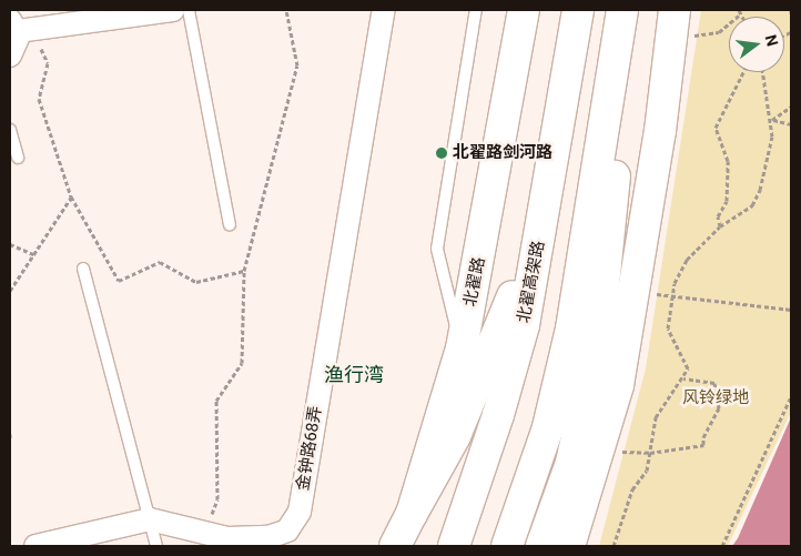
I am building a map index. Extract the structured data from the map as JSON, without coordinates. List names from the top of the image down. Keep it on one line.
{"streets":{"main road":["北翟路","北翟高架路"],"street":["金钟路68弄"]},"districts":["渔行湾"],"parks":["风铃绿地"],"places":["北翟路剑河路"],"north":"right"}
